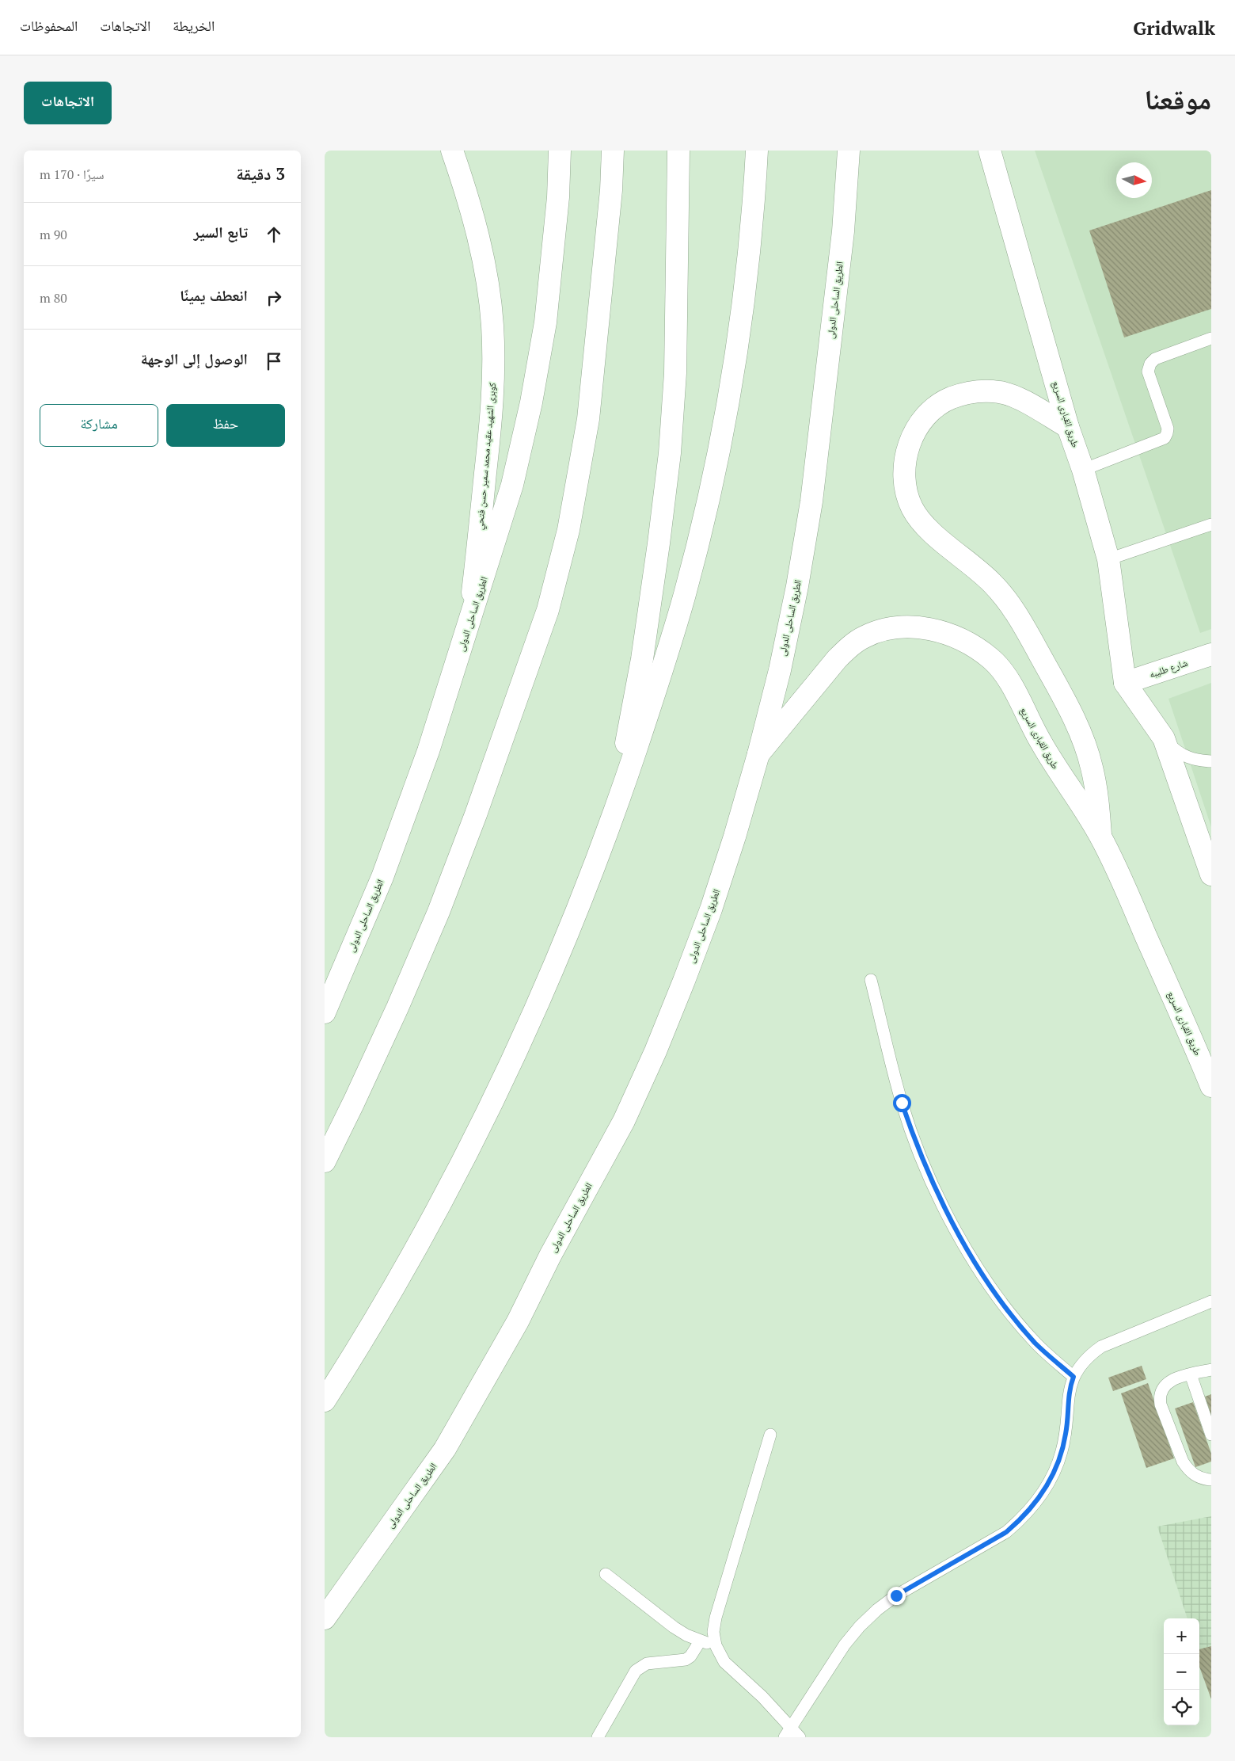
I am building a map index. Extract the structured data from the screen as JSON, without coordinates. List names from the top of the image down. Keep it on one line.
{"streets":{"main road":["الطريق الساحلى الدولى","طريق القبارى السريع","كوبرى الشهيد عقيد محمد سمير حسن فتحي","شارع طليبه"]},"crossings":[["الطريق الساحلى الدولى","طريق القبارى السريع"],["الطريق الساحلى الدولى","كوبرى الشهيد عقيد محمد سمير حسن فتحي"],["طريق القبارى السريع","شارع طليبه"]],"north":"right","page":{"header":"Gridwalk","nav":["الخريطة","الاتجاهات","المحفوظات"],"title":"موقعنا","buttons":["الاتجاهات",["حفظ","مشاركة"]],"heading":["3 دقيقة","سيرًا · 170 m"],"list":[["تابع السير","90 m"],["انعطف يمينًا","80 m"],"الوصول إلى الوجهة"],"map_buttons":["+","−"]}}
